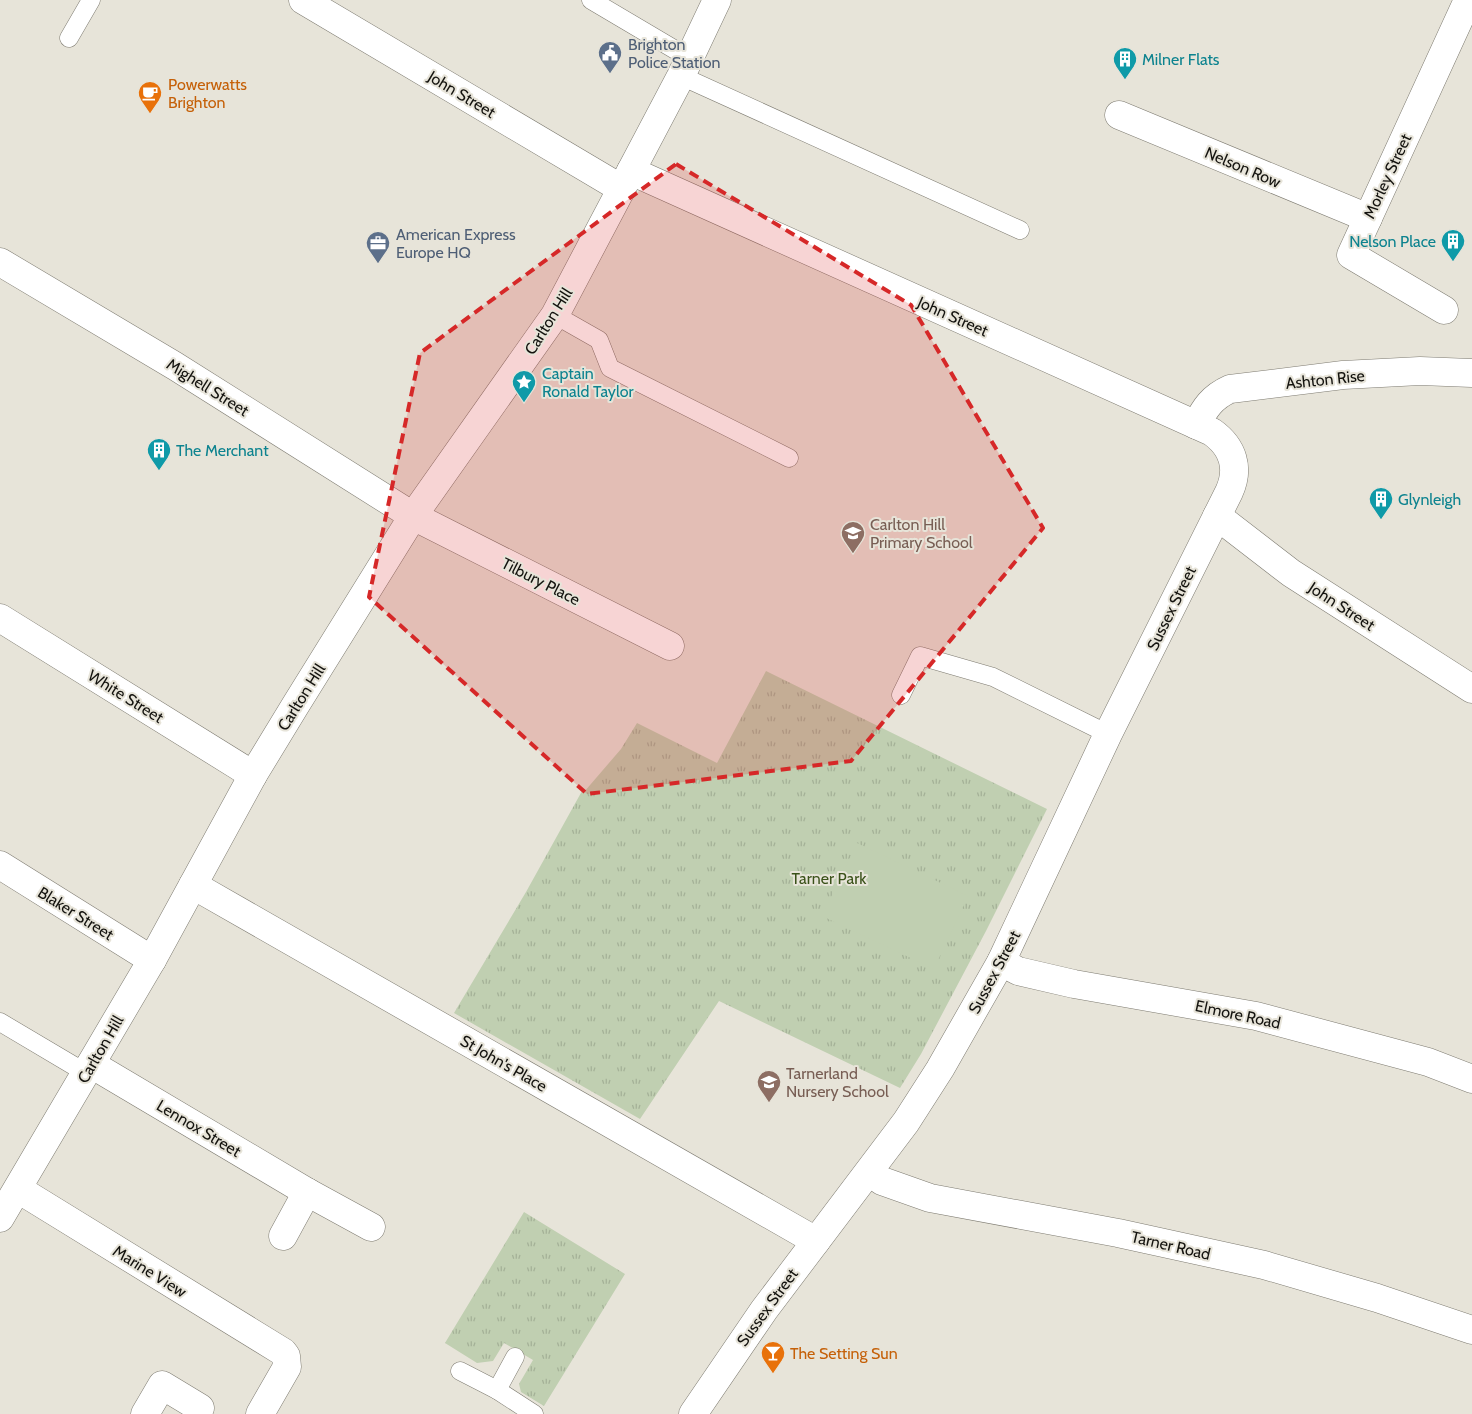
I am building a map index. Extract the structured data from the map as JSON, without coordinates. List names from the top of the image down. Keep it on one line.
{"streets":{"street":["John Street","Nelson Row","Morley Street","Carlton Hill","Ashton Rise","Mighell Street","Tilbury Place","Sussex Street","White Street","Blaker Street","Elmore Road","St John's Place","Lennox Street","Tarner Road","Marine View"]},"crossings":[["John Street","Carlton Hill"],["John Street","Ashton Rise"],["John Street","Sussex Street"],["Nelson Row","Morley Street"],["Carlton Hill","Mighell Street"],["Carlton Hill","Tilbury Place"],["Carlton Hill","White Street"],["Carlton Hill","Blaker Street"],["Carlton Hill","St John's Place"],["Carlton Hill","Lennox Street"],["Carlton Hill","Marine View"],["Mighell Street","Tilbury Place"],["Sussex Street","Elmore Road"],["Sussex Street","St John's Place"],["Sussex Street","Tarner Road"]],"parks":["Tarner Park"],"places":{"public building":["Brighton Police Station"],"building":["Milner Flats","Nelson Place","The Merchant","Glynleigh"],"cafe":["Powerwatts Brighton"],"office":["American Express Europe HQ"],"place":["Captain Ronald Taylor"],"school or university":["Carlton Hill Primary School","Tarnerland Nursery School"],"bar":["The Setting Sun"]}}
